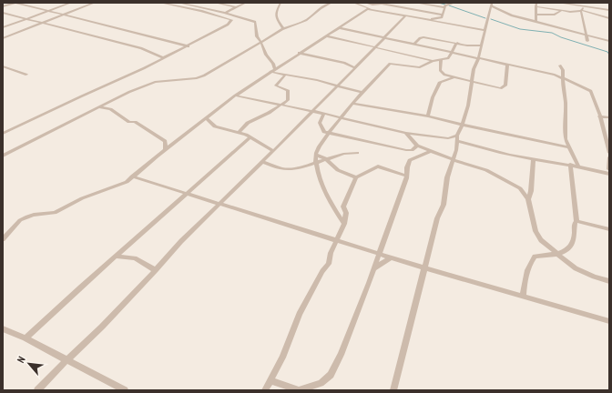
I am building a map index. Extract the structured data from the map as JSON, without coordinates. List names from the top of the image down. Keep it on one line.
{"north":"top left"}
